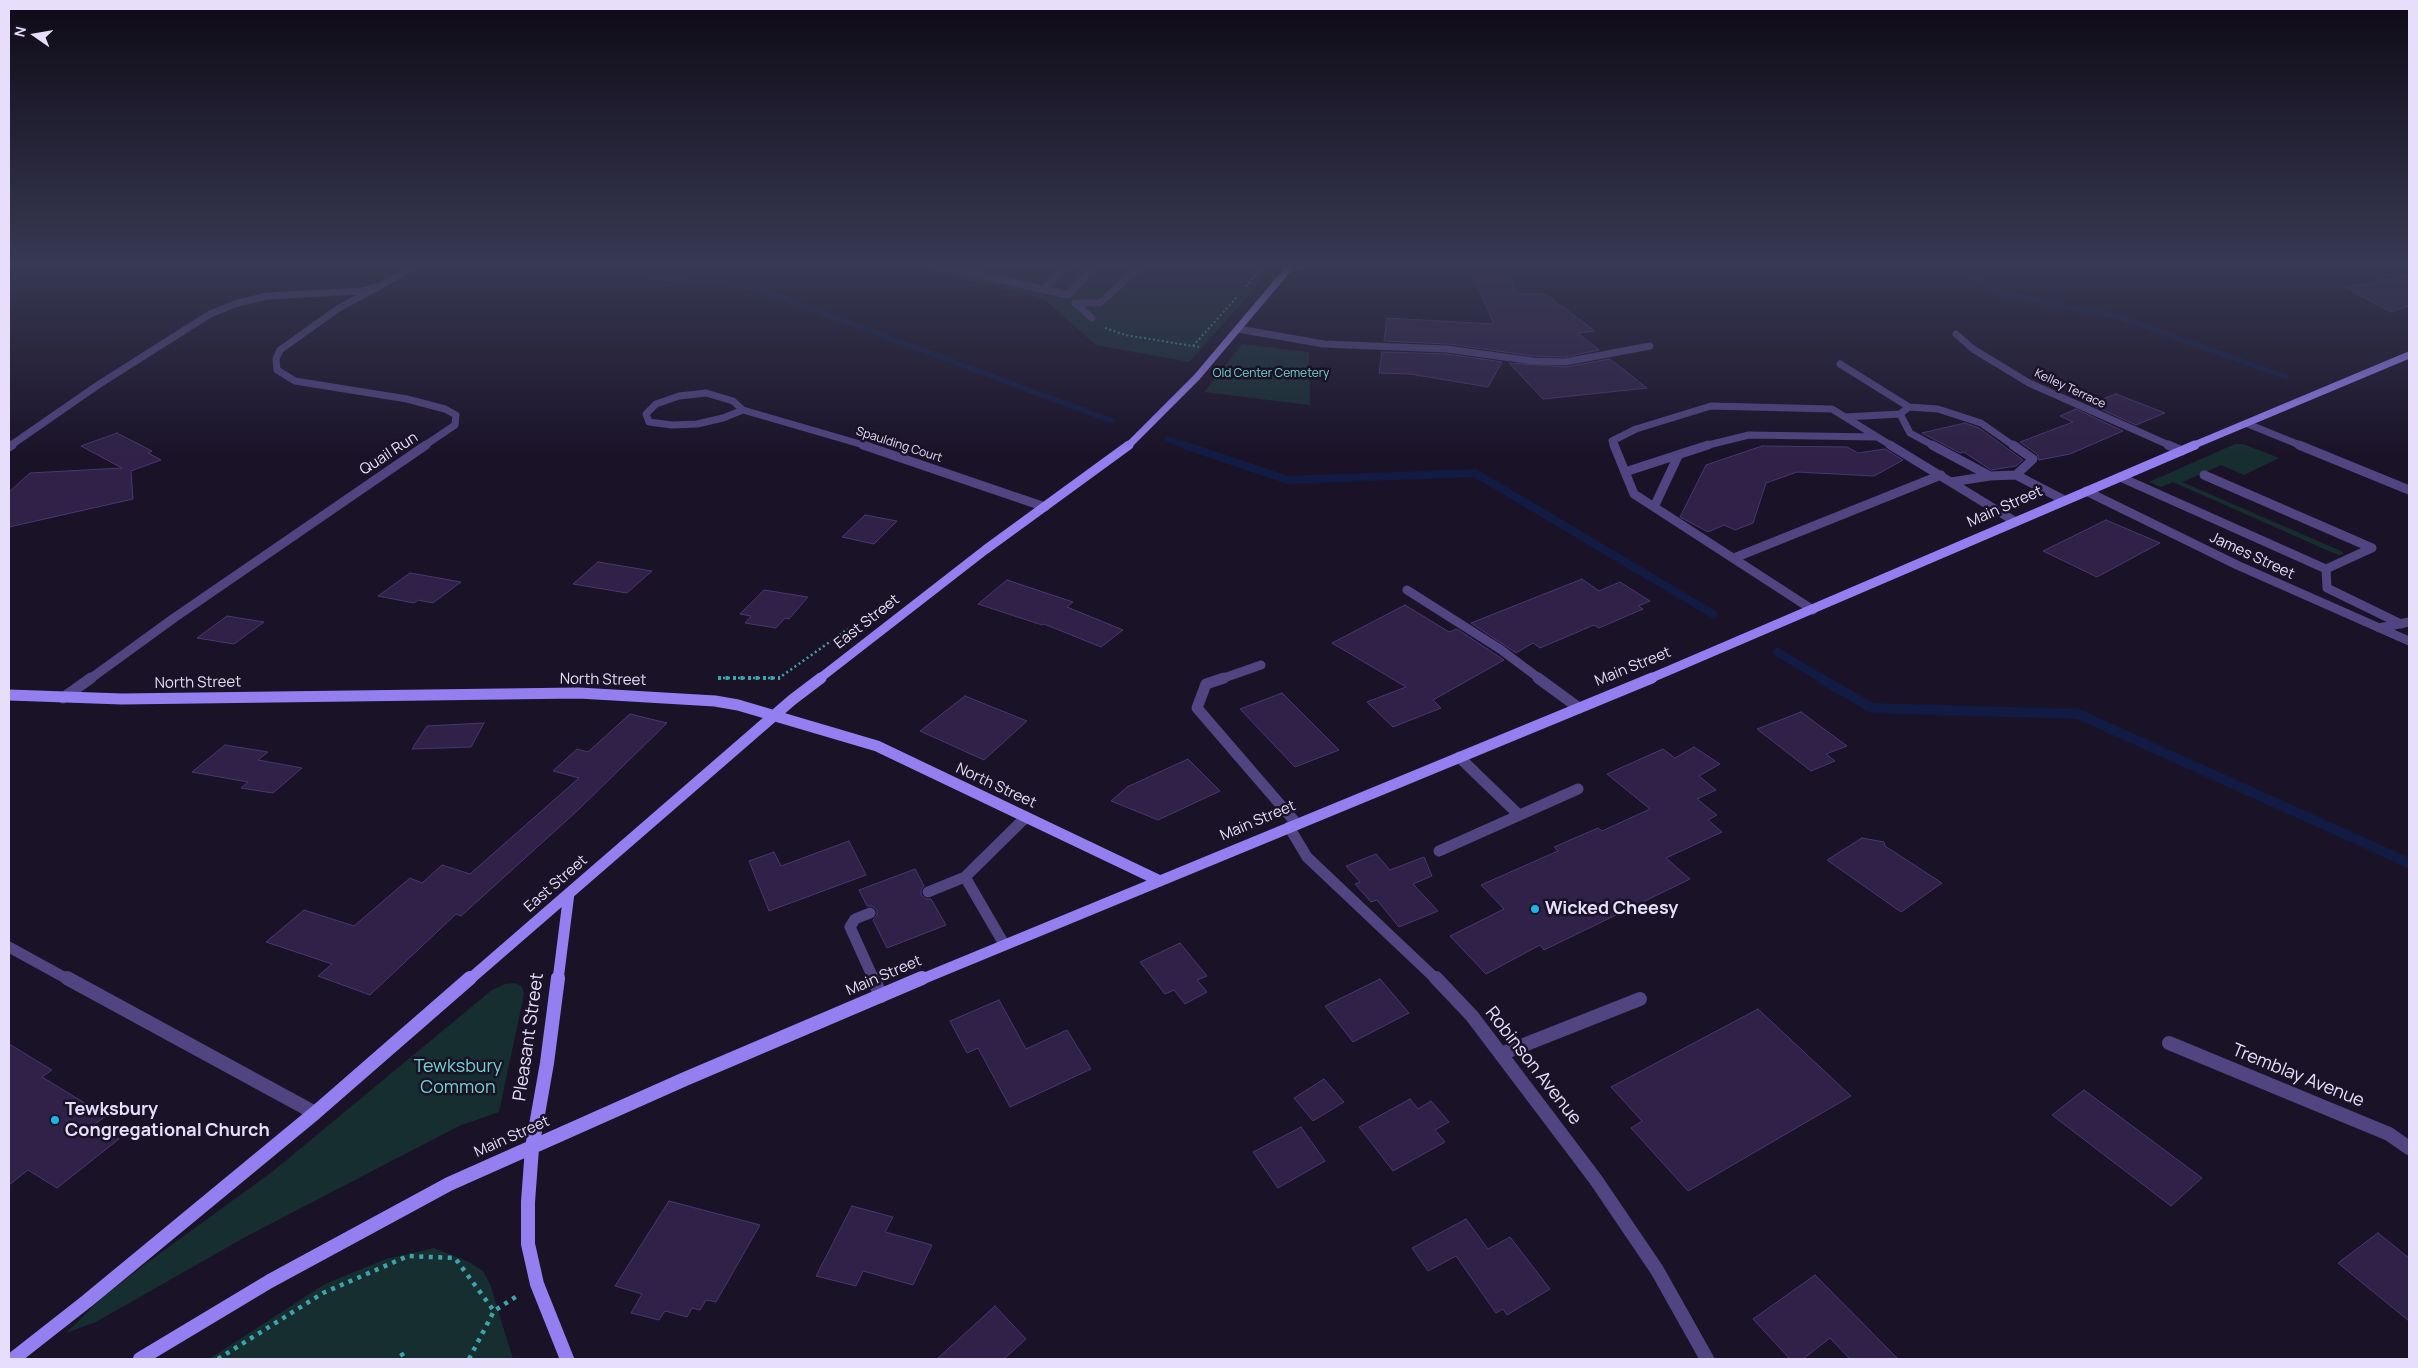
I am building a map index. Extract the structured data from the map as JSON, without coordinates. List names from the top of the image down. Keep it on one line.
{"streets":{"main road":["Main Street","East Street","North Street","Pleasant Street"],"street":["Kelley Terrace","Spaulding Court","Quail Run","James Street","Robinson Avenue","Tremblay Avenue"]},"crossings":[["Kelley Terrace","Main Street"],["Spaulding Court","East Street"],["Quail Run","North Street"],["Main Street","James Street"],["Main Street","North Street"],["Main Street","Pleasant Street"],["Main Street","Robinson Avenue"],["East Street","North Street"],["East Street","Pleasant Street"]],"parks":["Old Center Cemetery","Tewksbury Common"],"places":["Wicked Cheesy","Tewksbury Congregational Church"],"north":"left"}
